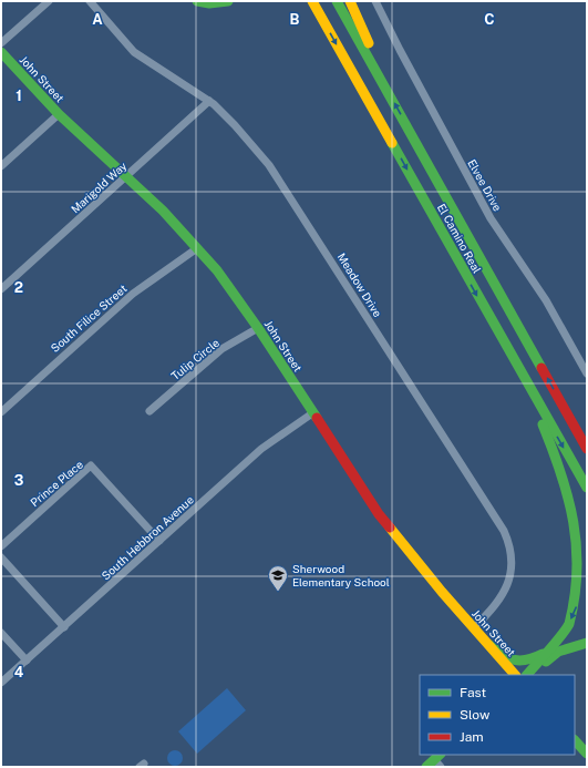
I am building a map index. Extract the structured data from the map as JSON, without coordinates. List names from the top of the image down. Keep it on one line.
{"streets":{"main road":["John Street","El Camino Real"],"street":["Elvee Drive","Marigold Way","Meadow Drive","South Filice Street","Tulip Circle","Prince Place","South Hebbron Avenue"]},"crossings":[["John Street","Marigold Way"],["John Street","Meadow Drive"],["John Street","South Filice Street"],["John Street","Tulip Circle"],["John Street","South Hebbron Avenue"],["Marigold Way","Meadow Drive"],["Prince Place","South Hebbron Avenue"]],"places":{"school or university":["Sherwood Elementary School"]},"legend":["Fast","Slow","Jam"],"grid":{"columns":["A","B","C"],"rows":["1","2","3","4"]}}
